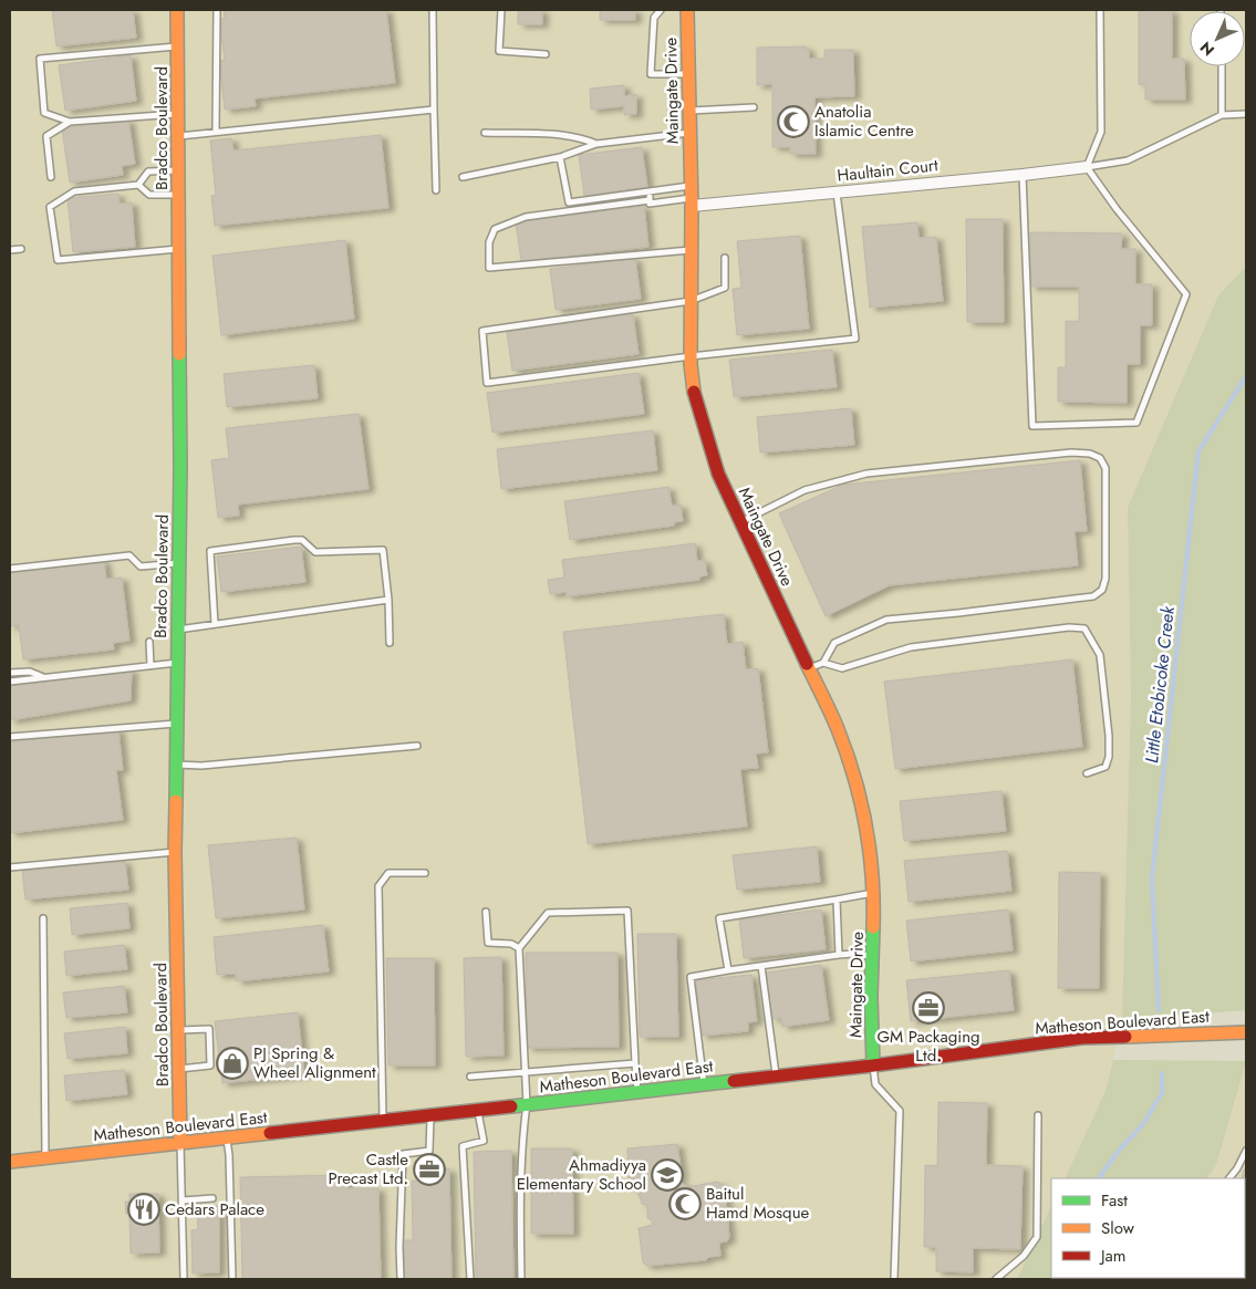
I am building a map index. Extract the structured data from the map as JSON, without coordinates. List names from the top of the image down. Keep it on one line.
{"streets":{"street":["Maingate Drive","Bradco Boulevard","Haultain Court","Matheson Boulevard East"]},"crossings":[["Maingate Drive","Haultain Court"],["Maingate Drive","Matheson Boulevard East"],["Bradco Boulevard","Matheson Boulevard East"]],"water":["Little Etobicoke Creek"],"places":{"mosque":["Anatolia Islamic Centre","Baitul Hamd Mosque"],"office":["GM Packaging Ltd.","Castle Precast Ltd."],"shop":["PJ Spring & Wheel Alignment"],"school or university":["Ahmadiyya Elementary School"],"restaurant":["Cedars Palace"]},"legend":["Fast","Slow","Jam"],"north":"bottom left"}
